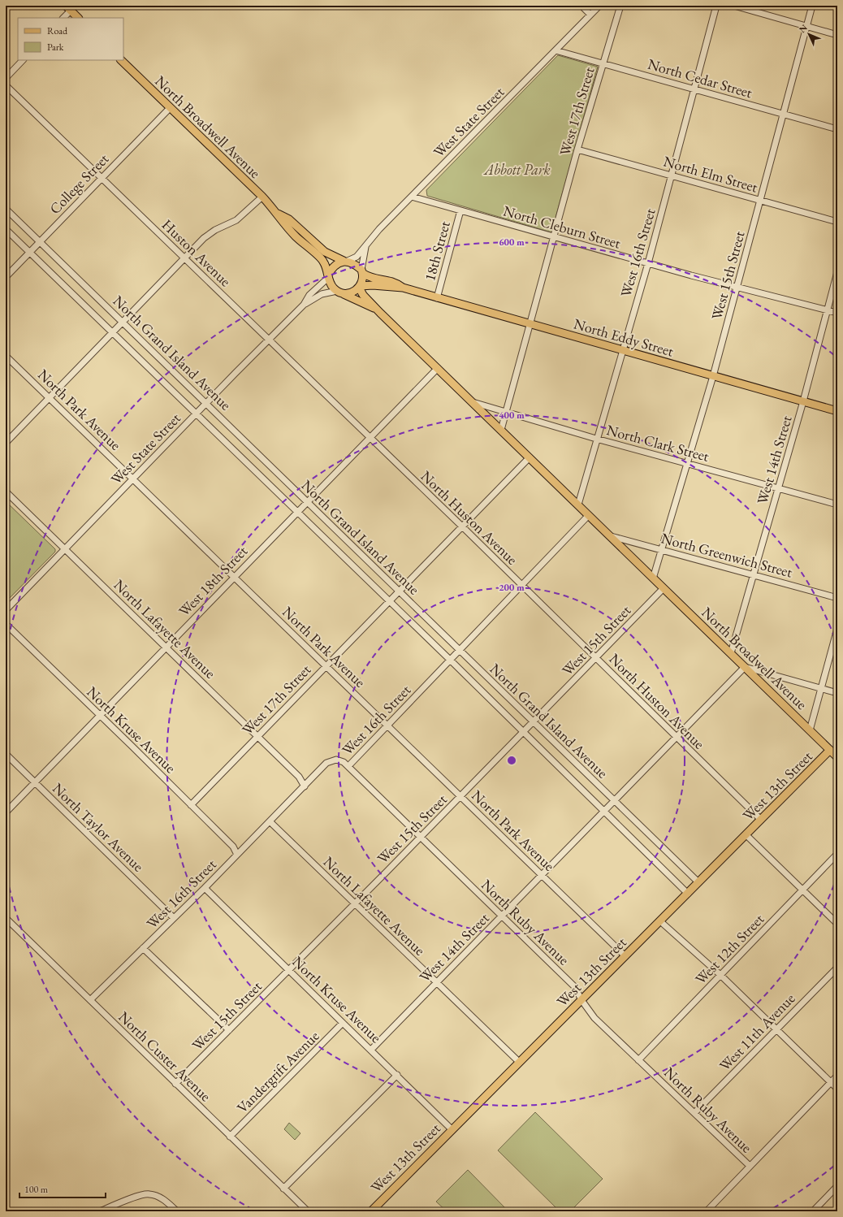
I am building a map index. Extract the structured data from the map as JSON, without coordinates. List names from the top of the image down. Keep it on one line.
{"streets":{"main road":["North Broadwell Avenue","North Eddy Street","West 13th Street"],"street":["North Cedar Street","West 17th Street","West State Street","North Elm Street","College Street","North Cleburn Street","18th Street","Huston Avenue","West 16th Street","West 15th Street","North Grand Island Avenue","North Park Avenue","North Clark Street","West 14th Street","North Huston Avenue","North Greenwich Street","West 18th Street","North Lafayette Avenue","North Kruse Avenue","North Taylor Avenue","North Ruby Avenue","West 12th Street","West 11th Avenue","North Custer Avenue","Vandergrift Avenue"]},"crossings":[["North Cedar Street","West 17th Street"],["North Cedar Street","West State Street"],["North Cedar Street","West 16th Street"],["North Cedar Street","West 15th Street"],["West 17th Street","North Broadwell Avenue"],["West 17th Street","North Elm Street"],["West 17th Street","North Cleburn Street"],["West 17th Street","North Eddy Street"],["West 17th Street","North Grand Island Avenue"],["West 17th Street","North Park Avenue"],["West 17th Street","North Clark Street"],["West 17th Street","North Huston Avenue"],["West 17th Street","North Lafayette Avenue"],["West 17th Street","North Kruse Avenue"],["West State Street","North Broadwell Avenue"],["West State Street","North Cleburn Street"],["West State Street","Huston Avenue"],["West State Street","North Eddy Street"],["West State Street","North Grand Island Avenue"],["West State Street","North Park Avenue"],["West State Street","North Lafayette Avenue"],["North Broadwell Avenue","College Street"],["North Broadwell Avenue","West 16th Street"],["North Broadwell Avenue","West 15th Street"],["North Broadwell Avenue","North Eddy Street"],["North Broadwell Avenue","North Clark Street"],["North Broadwell Avenue","West 14th Street"],["North Broadwell Avenue","North Greenwich Street"],["North Broadwell Avenue","West 18th Street"],["North Broadwell Avenue","West 13th Street"],["North Elm Street","West 16th Street"],["North Elm Street","West 15th Street"],["College Street","Huston Avenue"],["College Street","North Grand Island Avenue"],["North Cleburn Street","18th Street"],["North Cleburn Street","West 16th Street"],["North Cleburn Street","West 15th Street"],["North Cleburn Street","West 14th Street"],["18th Street","North Eddy Street"],["Huston Avenue","North Huston Avenue"],["Huston Avenue","West 18th Street"],["West 16th Street","North Eddy Street"],["West 16th Street","North Grand Island Avenue"],["West 16th Street","North Park Avenue"],["West 16th Street","North Clark Street"],["West 16th Street","North Huston Avenue"],["West 16th Street","North Lafayette Avenue"],["West 16th Street","North Kruse Avenue"],["West 16th Street","North Taylor Avenue"],["West 16th Street","North Ruby Avenue"],["West 16th Street","North Custer Avenue"],["West 15th Street","North Eddy Street"],["West 15th Street","North Grand Island Avenue"],["West 15th Street","North Park Avenue"],["West 15th Street","North Clark Street"],["West 15th Street","North Huston Avenue"],["West 15th Street","North Greenwich Street"],["West 15th Street","North Lafayette Avenue"],["West 15th Street","North Kruse Avenue"],["West 15th Street","North Ruby Avenue"],["West 15th Street","North Custer Avenue"],["North Eddy Street","West 14th Street"],["North Grand Island Avenue","West 14th Street"],["North Grand Island Avenue","West 18th Street"],["North Grand Island Avenue","West 13th Street"],["North Park Avenue","West 14th Street"],["North Park Avenue","West 18th Street"],["North Park Avenue","West 13th Street"],["North Clark Street","West 14th Street"],["West 14th Street","North Huston Avenue"],["West 14th Street","North Greenwich Street"],["West 14th Street","North Lafayette Avenue"],["West 14th Street","North Kruse Avenue"],["West 14th Street","North Ruby Avenue"],["North Huston Avenue","West 18th Street"],["North Huston Avenue","West 13th Street"],["West 18th Street","North Lafayette Avenue"],["West 18th Street","North Kruse Avenue"],["West 18th Street","North Taylor Avenue"],["North Lafayette Avenue","West 13th Street"],["North Kruse Avenue","West 13th Street"],["North Kruse Avenue","Vandergrift Avenue"],["West 13th Street","North Ruby Avenue"],["North Ruby Avenue","West 12th Street"],["North Ruby Avenue","West 11th Avenue"],["North Custer Avenue","Vandergrift Avenue"]],"parks":["Abbott Park"],"legend":["Road","Park"],"scale_bar":"100 m","north":"top left","rings":["600 m","400 m","200 m"]}
